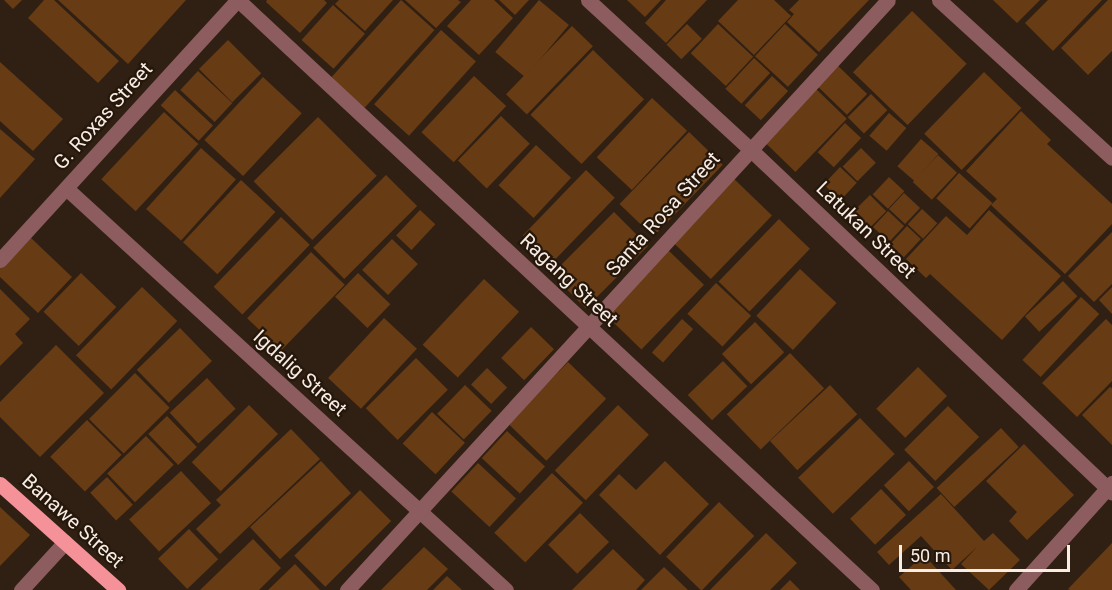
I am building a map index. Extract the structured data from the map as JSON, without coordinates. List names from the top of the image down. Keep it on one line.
{"streets":{"main road":["Banawe Street"],"street":["G. Roxas Street","Santa Rosa Street","Latukan Street","Ragang Street","Igdalig Street"]},"crossings":[["G. Roxas Street","Ragang Street"],["G. Roxas Street","Igdalig Street"],["Santa Rosa Street","Latukan Street"],["Santa Rosa Street","Ragang Street"],["Santa Rosa Street","Igdalig Street"]],"scale_bar":"50 m"}
